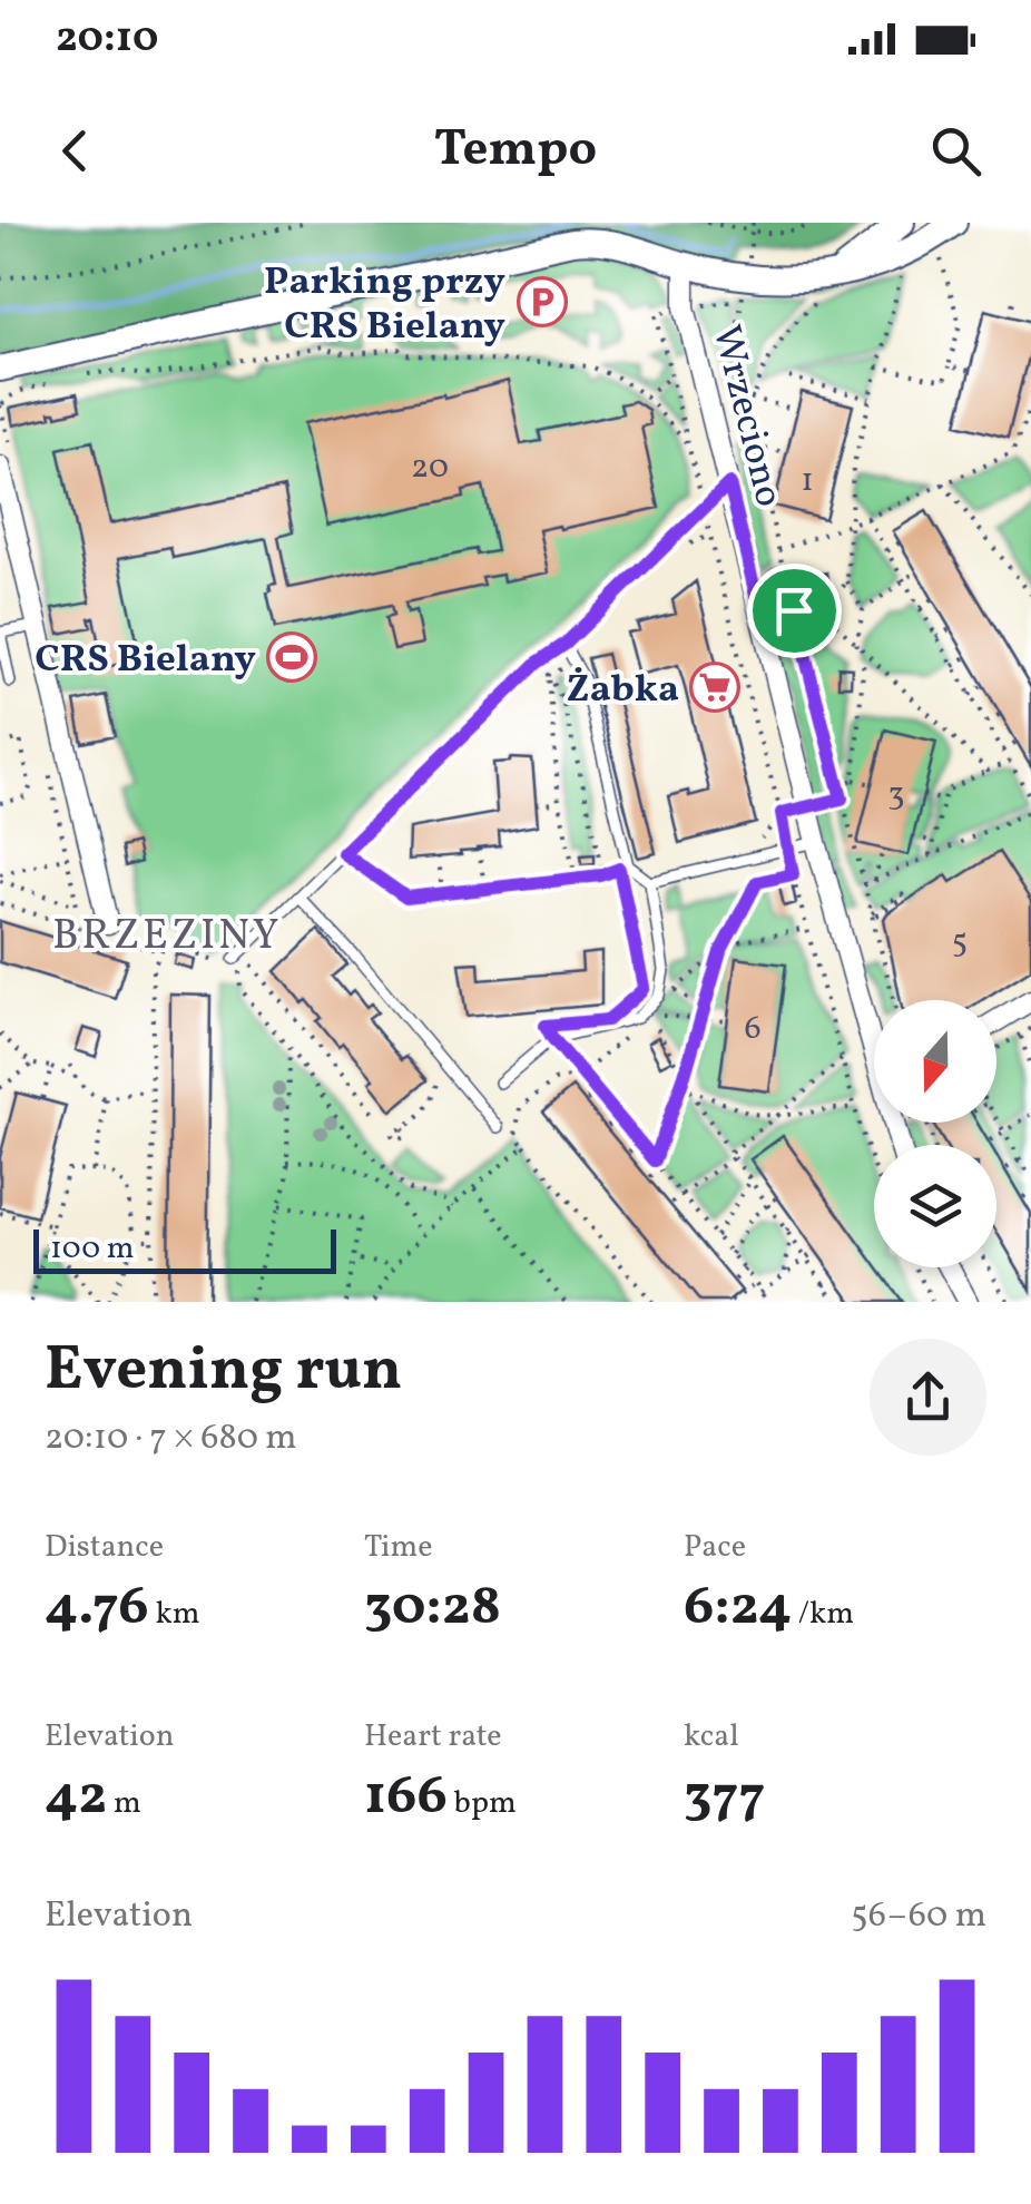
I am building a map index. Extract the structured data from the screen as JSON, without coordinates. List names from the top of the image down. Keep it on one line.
{"streets":{"street":["Wrzeciono"]},"districts":["BRZEZINY"],"places":{"parking":["Parking przy CRS Bielany"],"sports":["CRS Bielany"],"supermarket":["Żabka"]},"house_numbers":["20","1","3","5","6"],"scale_bar":"100 m","north":"bottom","page":{"status":"20:10","header":"Tempo","scale":"100 m","heading":["Evening run","20:10 · 7 × 680 m"],"stats":[["Distance","4.76 km"],["Time","30:28"],["Pace","6:24 /km"],["Elevation","42 m"],["Heart rate","166 bpm"],["kcal","377"]],"chart":["Elevation","56–60 m"]}}
